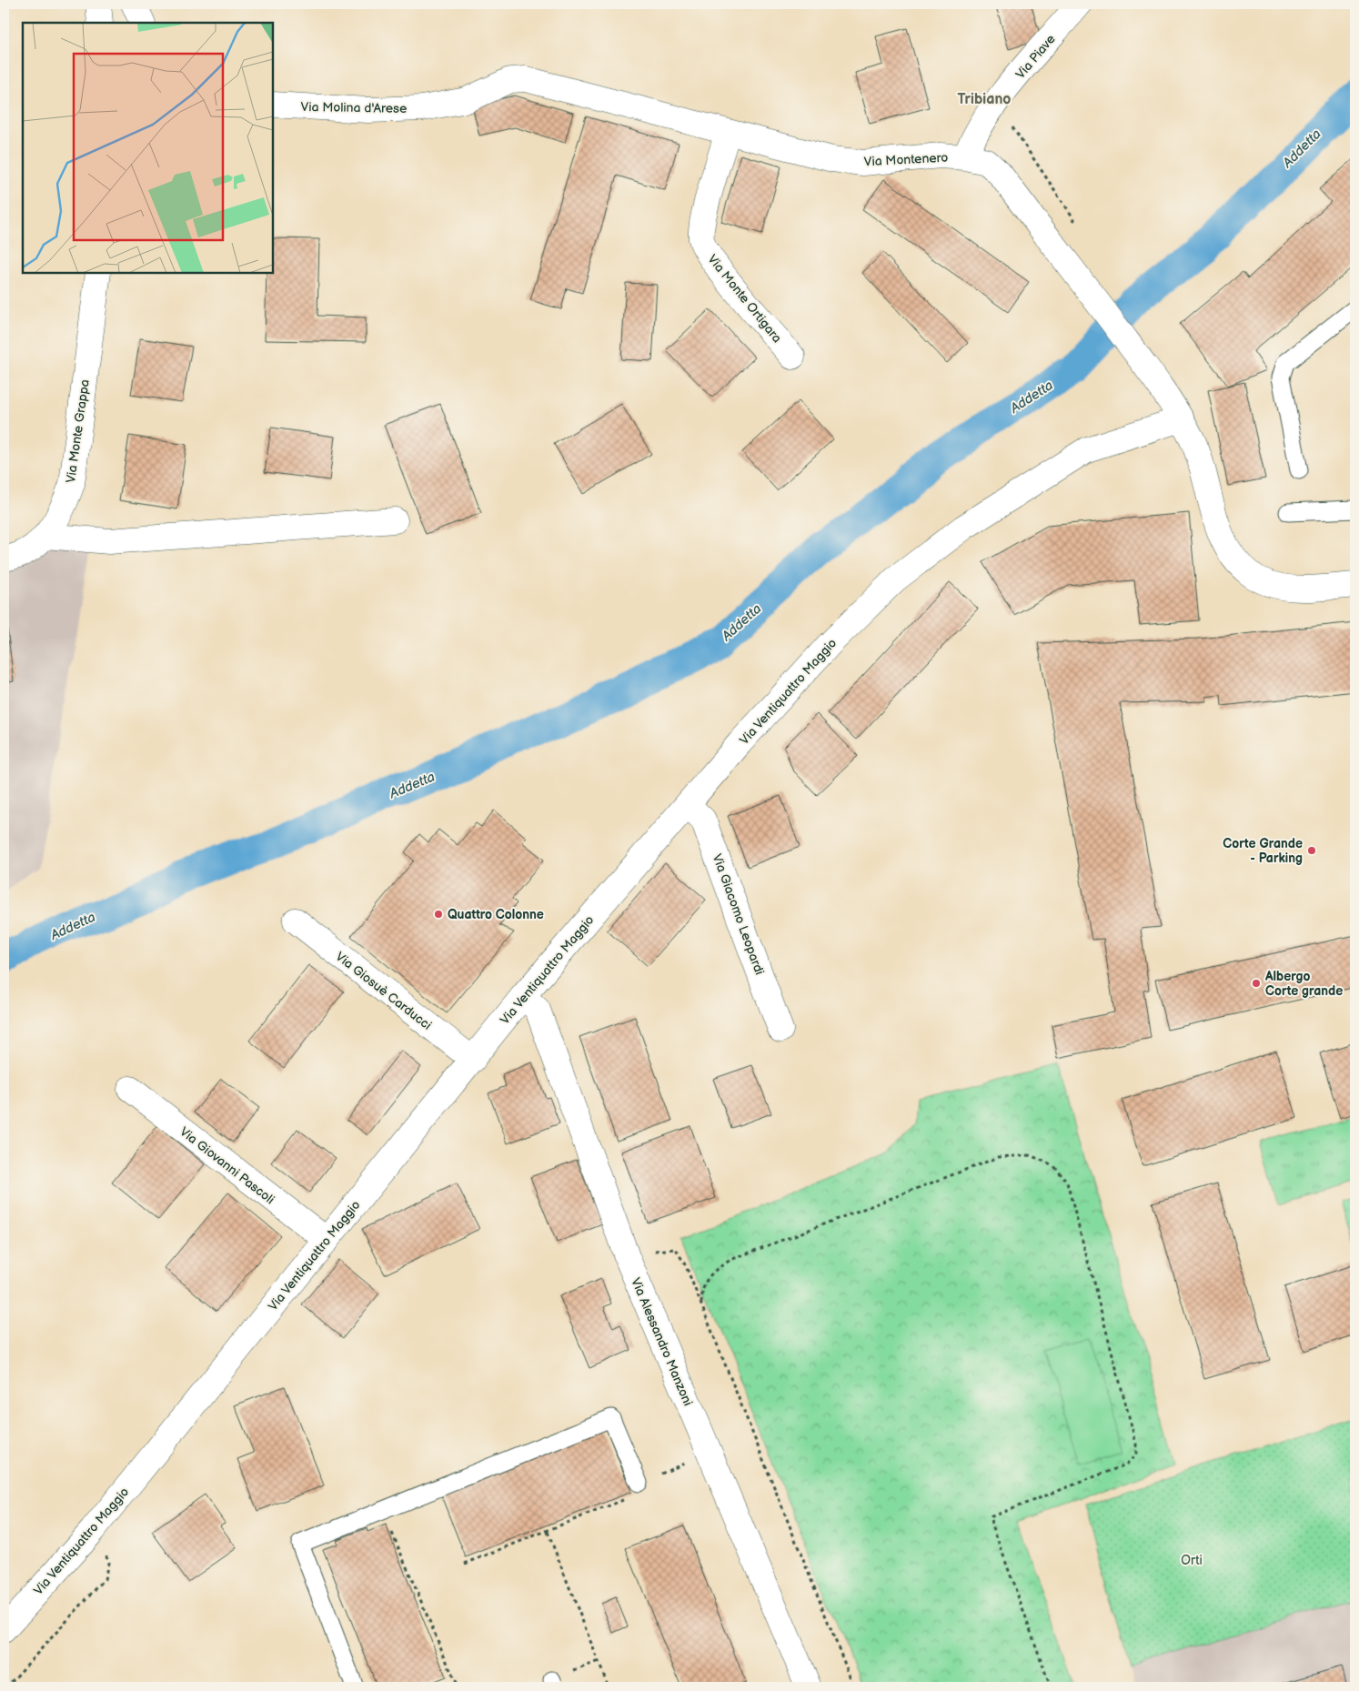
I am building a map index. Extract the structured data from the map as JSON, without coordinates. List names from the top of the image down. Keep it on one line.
{"streets":{"street":["Via Piave","Via Molina d'Arese","Via Montenero","Via Monte Ortigara","Via Monte Grappa","Via Ventiquattro Maggio","Via Giacomo Leopardi","Via Giosuè Carducci","Via Giovanni Pascoli","Via Alessandro Manzoni"]},"crossings":[["Via Piave","Via Montenero"],["Via Molina d'Arese","Via Montenero"],["Via Montenero","Via Monte Ortigara"],["Via Montenero","Via Ventiquattro Maggio"],["Via Ventiquattro Maggio","Via Giacomo Leopardi"],["Via Ventiquattro Maggio","Via Giosuè Carducci"],["Via Ventiquattro Maggio","Via Giovanni Pascoli"],["Via Ventiquattro Maggio","Via Alessandro Manzoni"]],"districts":["Tribiano"],"water":["Addetta"],"parks":["Orti"],"places":["Corte Grande - Parking","Quattro Colonne","Albergo Corte grande"]}
